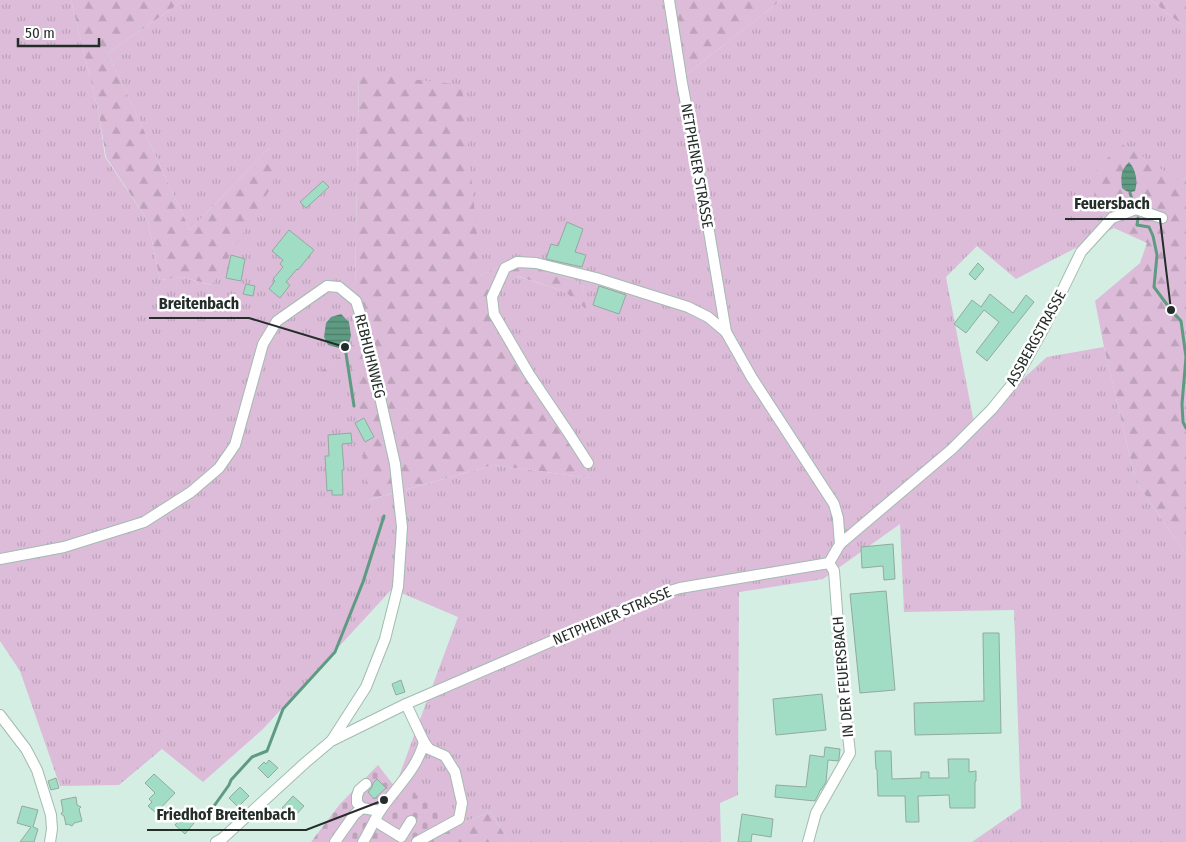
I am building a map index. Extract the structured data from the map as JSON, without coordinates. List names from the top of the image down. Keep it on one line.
{"streets":{"street":["NETPHENER STRASSE","ASSBERGSTRASSE","REBHUHNWEG","IN DER FEUERSBACH"]},"crossings":[["NETPHENER STRASSE","ASSBERGSTRASSE"],["NETPHENER STRASSE","REBHUHNWEG"],["NETPHENER STRASSE","IN DER FEUERSBACH"]],"places":["Feuersbach","Breitenbach","Friedhof Breitenbach"],"scale_bar":"50 m"}
